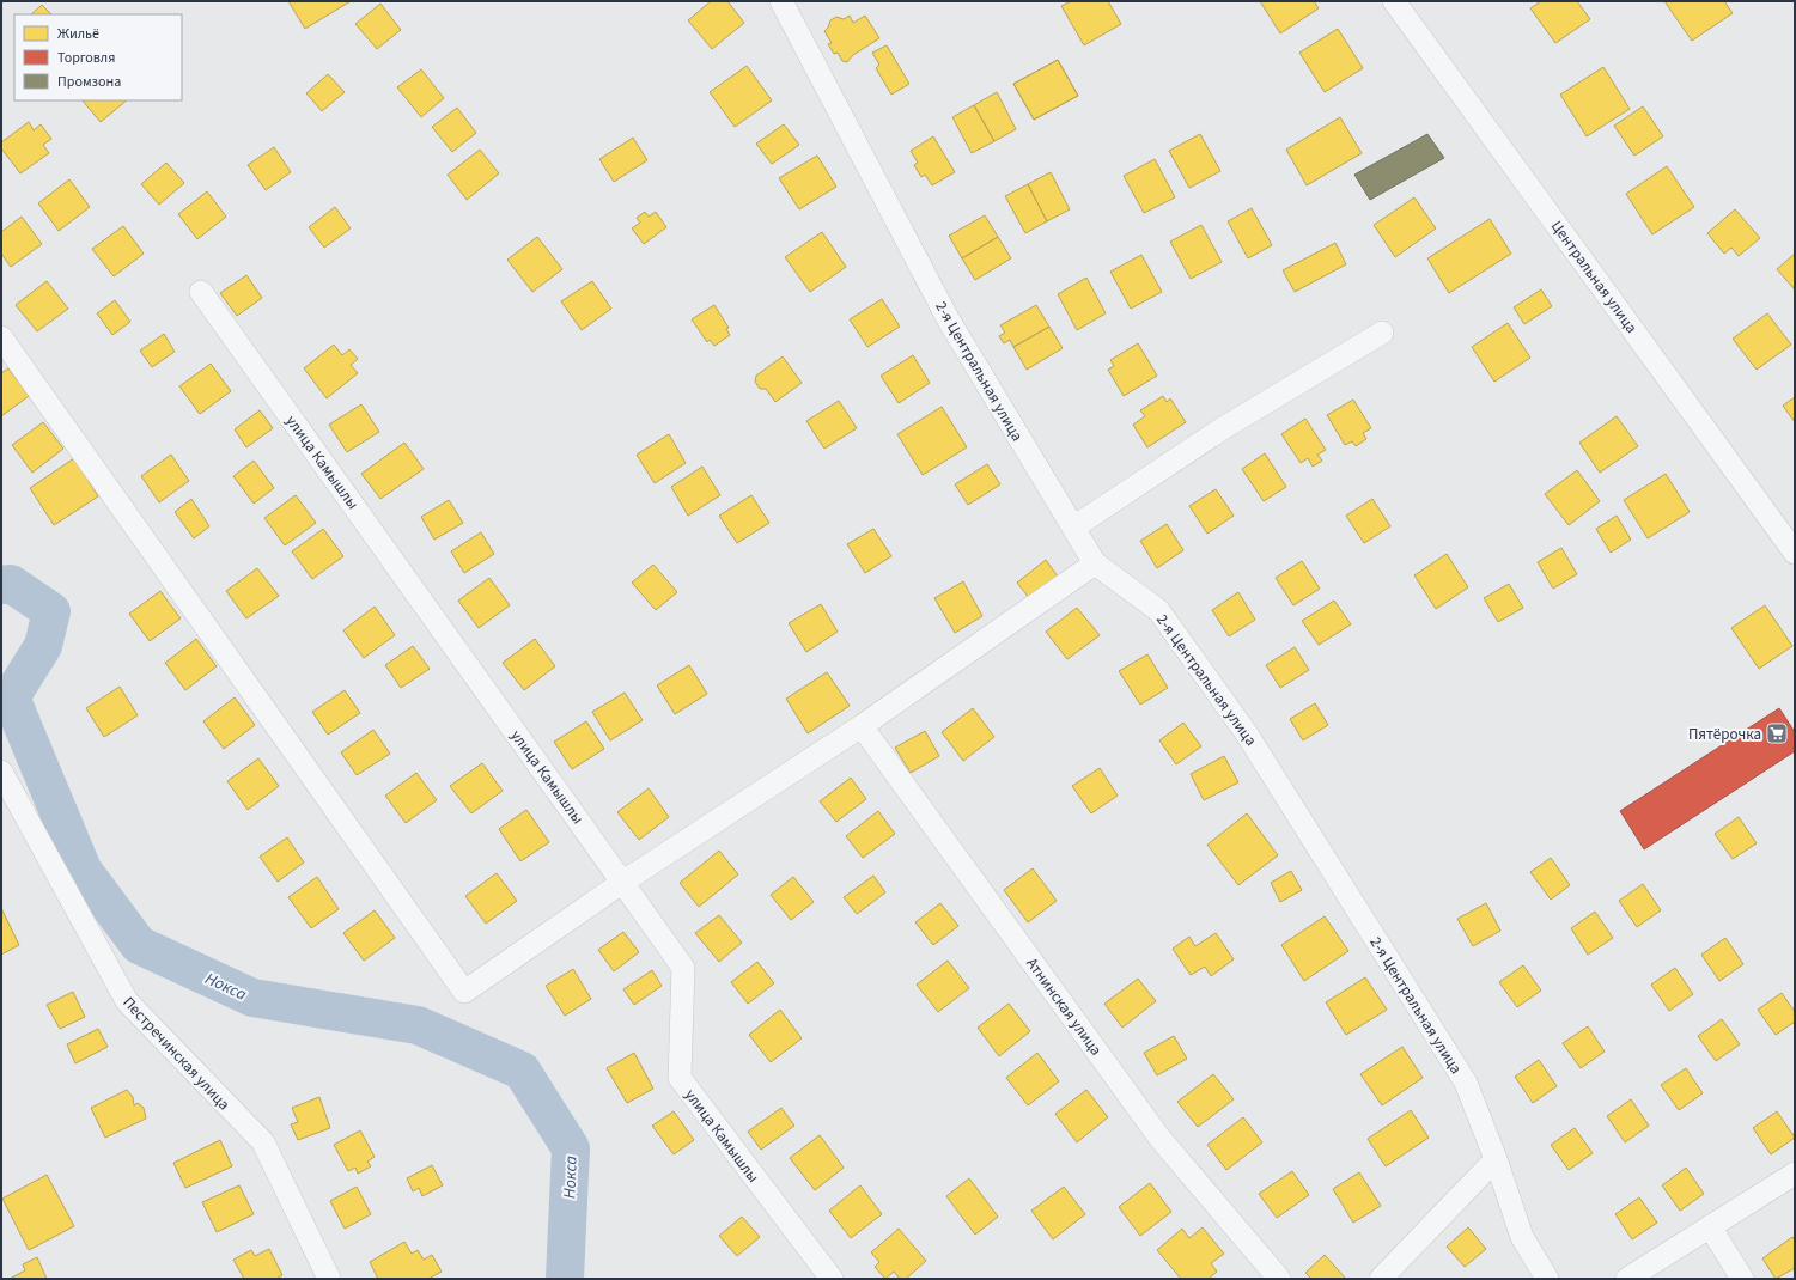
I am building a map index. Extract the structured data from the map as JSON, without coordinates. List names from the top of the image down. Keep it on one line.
{"streets":{"street":["Центральная улица","2-я Центральная улица","улица Камышлы","Атнинская улица","Пестречинская улица"]},"water":["Нокса"],"places":{"supermarket":["Пятёрочка"]},"legend":["Жильё","Торговля","Промзона"]}
